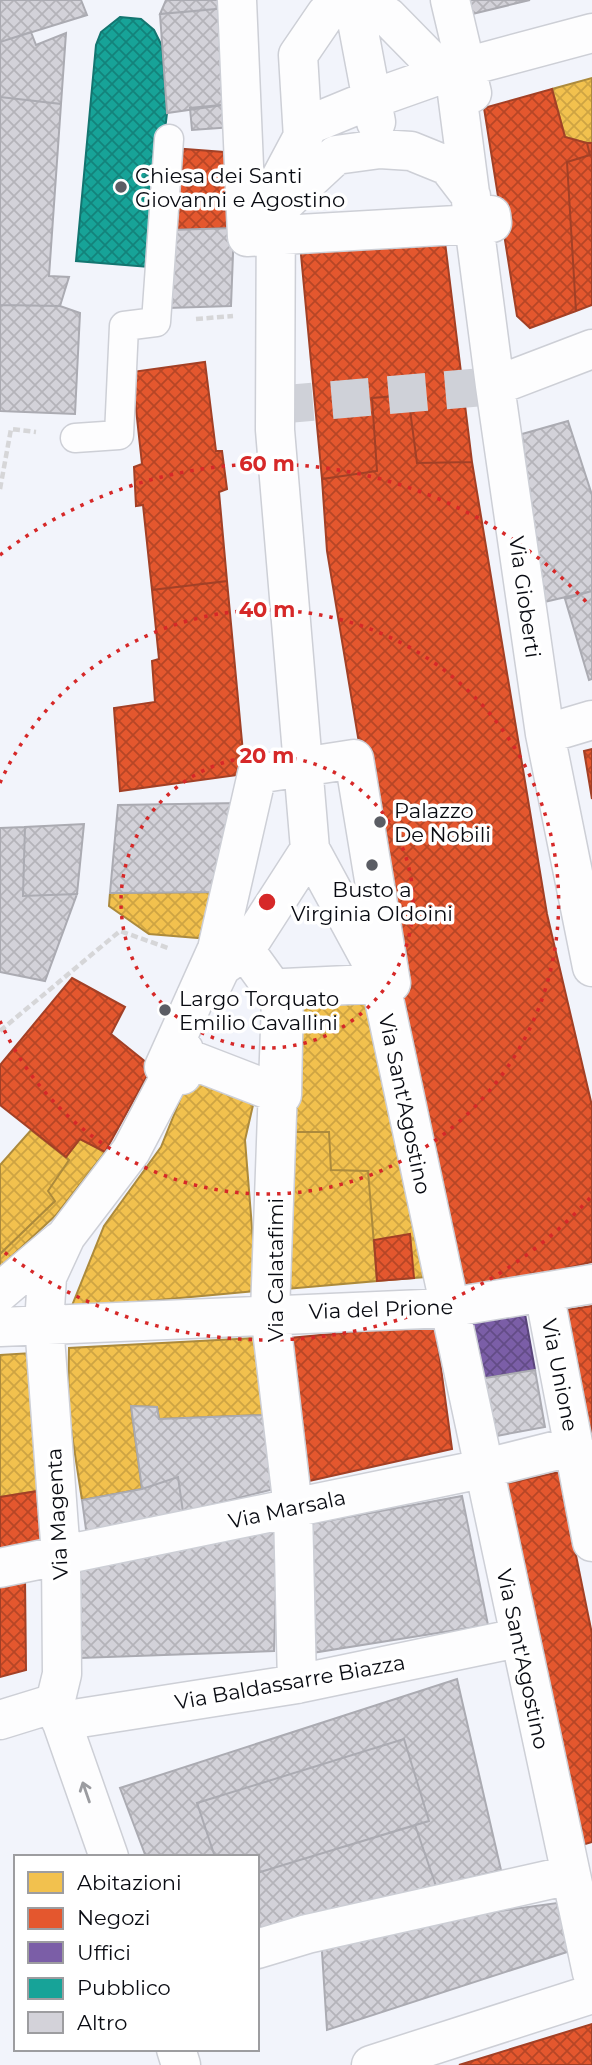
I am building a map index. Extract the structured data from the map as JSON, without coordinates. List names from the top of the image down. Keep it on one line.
{"streets":{"street":["Via Gioberti","Via Sant'Agostino","Via Calatafimi","Via del Prione","Via Unione","Via Marsala","Via Magenta","Via Baldassarre Biazza"]},"crossings":[["Via Sant'Agostino","Via del Prione"],["Via Sant'Agostino","Via Marsala"],["Via Sant'Agostino","Via Baldassarre Biazza"],["Via Calatafimi","Via del Prione"],["Via Calatafimi","Via Marsala"],["Via Calatafimi","Via Baldassarre Biazza"],["Via del Prione","Via Unione"],["Via del Prione","Via Magenta"],["Via Unione","Via Marsala"],["Via Marsala","Via Magenta"],["Via Magenta","Via Baldassarre Biazza"]],"places":["Chiesa dei Santi Giovanni e Agostino","Palazzo De Nobili","Busto a Virginia Oldoini","Largo Torquato Emilio Cavallini"],"legend":["Abitazioni","Negozi","Uffici","Pubblico","Altro"],"rings":["60 m","40 m","20 m"]}
